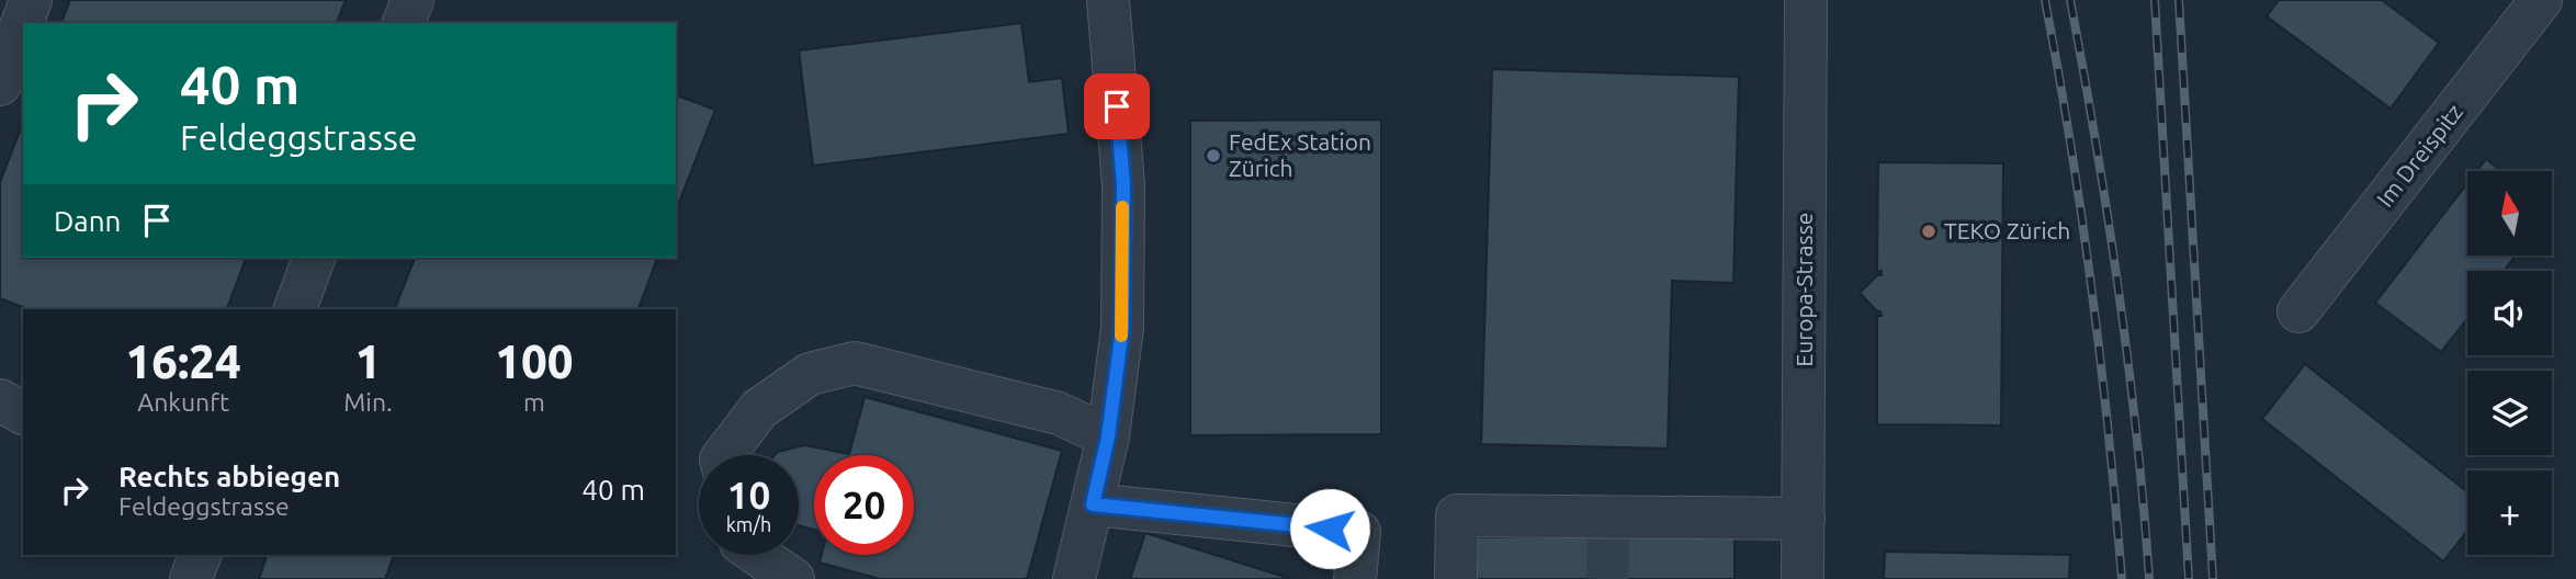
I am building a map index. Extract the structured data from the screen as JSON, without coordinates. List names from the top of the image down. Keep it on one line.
{"streets":{"street":["Im Dreispitz","Europa-Strasse"]},"places":["FedEx Station Zürich","TEKO Zürich"],"north":"top","page":{"turn":["40 m","Feldeggstrasse"],"map_buttons":"+","then":"Dann","eta":["16:24","Ankunft","1","Min.","100","m"],"list":[{"name":"Rechts abbiegen","note":"Feldeggstrasse","value":"40 m"}],"speed":"10 km/h","limit":"20"}}
